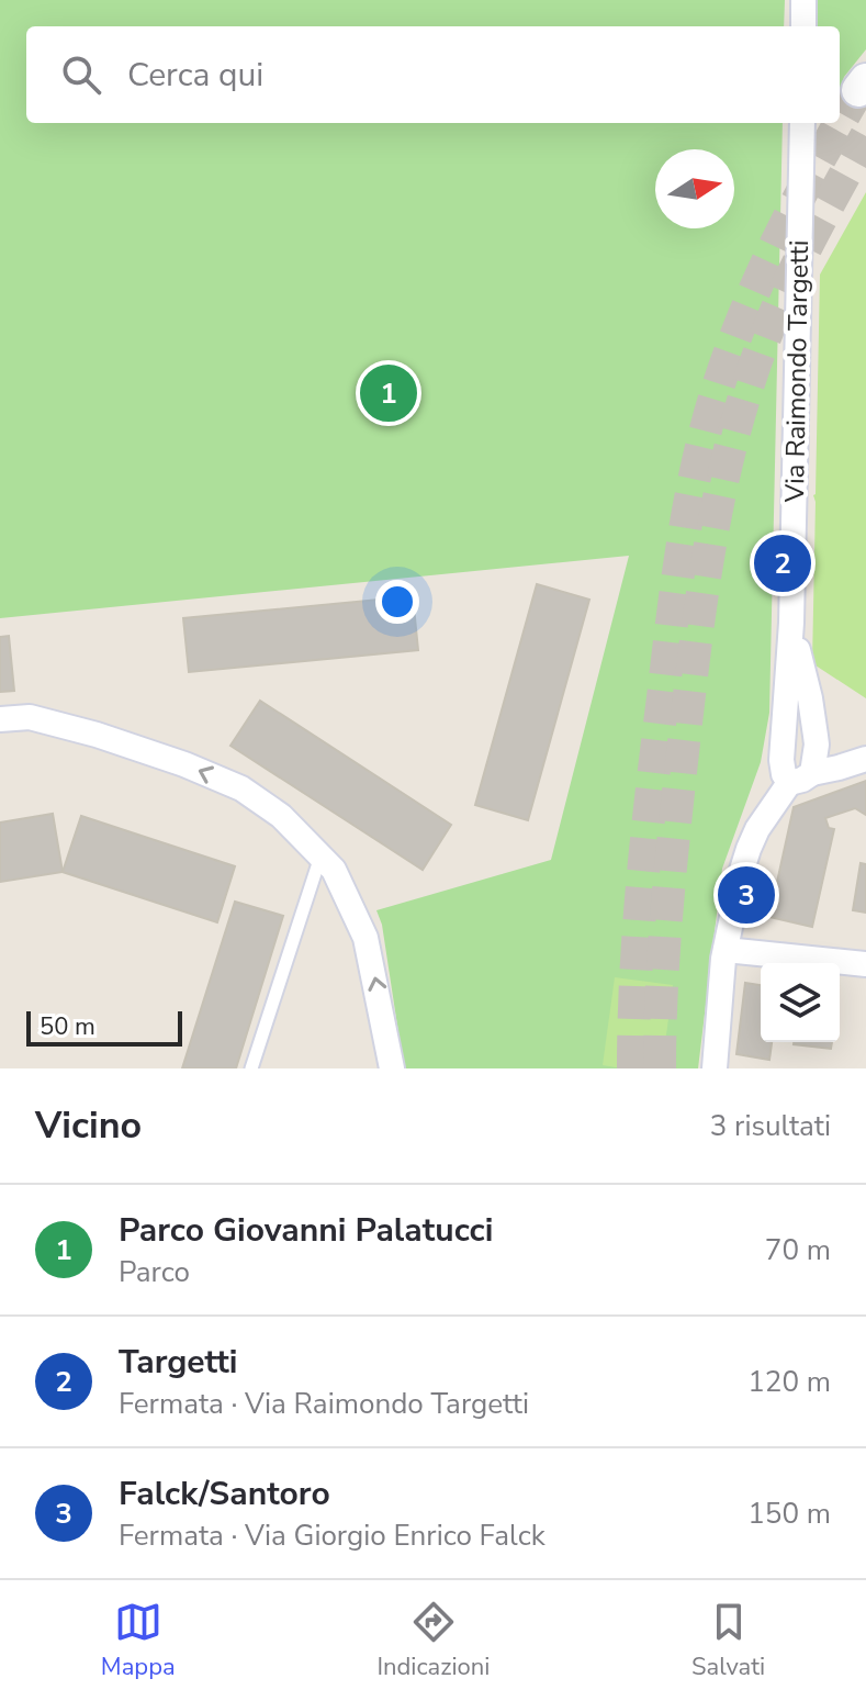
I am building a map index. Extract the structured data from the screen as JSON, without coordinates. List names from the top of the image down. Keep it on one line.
{"streets":{"street":["Via Raimondo Targetti"]},"scale_bar":"50 m","north":"right","page":{"search":"Cerca qui","pins":["1","2","3"],"scale":"50 m","heading":["Vicino","3 risultati"],"list":[{"mark":"1","name":"Parco Giovanni Palatucci","note":"Parco","value":"70 m"},{"mark":"2","name":"Targetti","note":"Fermata · Via Raimondo Targetti","value":"120 m"},{"mark":"3","name":"Falck/Santoro","note":"Fermata · Via Giorgio Enrico Falck","value":"150 m"}],"nav":["Mappa","Indicazioni","Salvati"]}}
